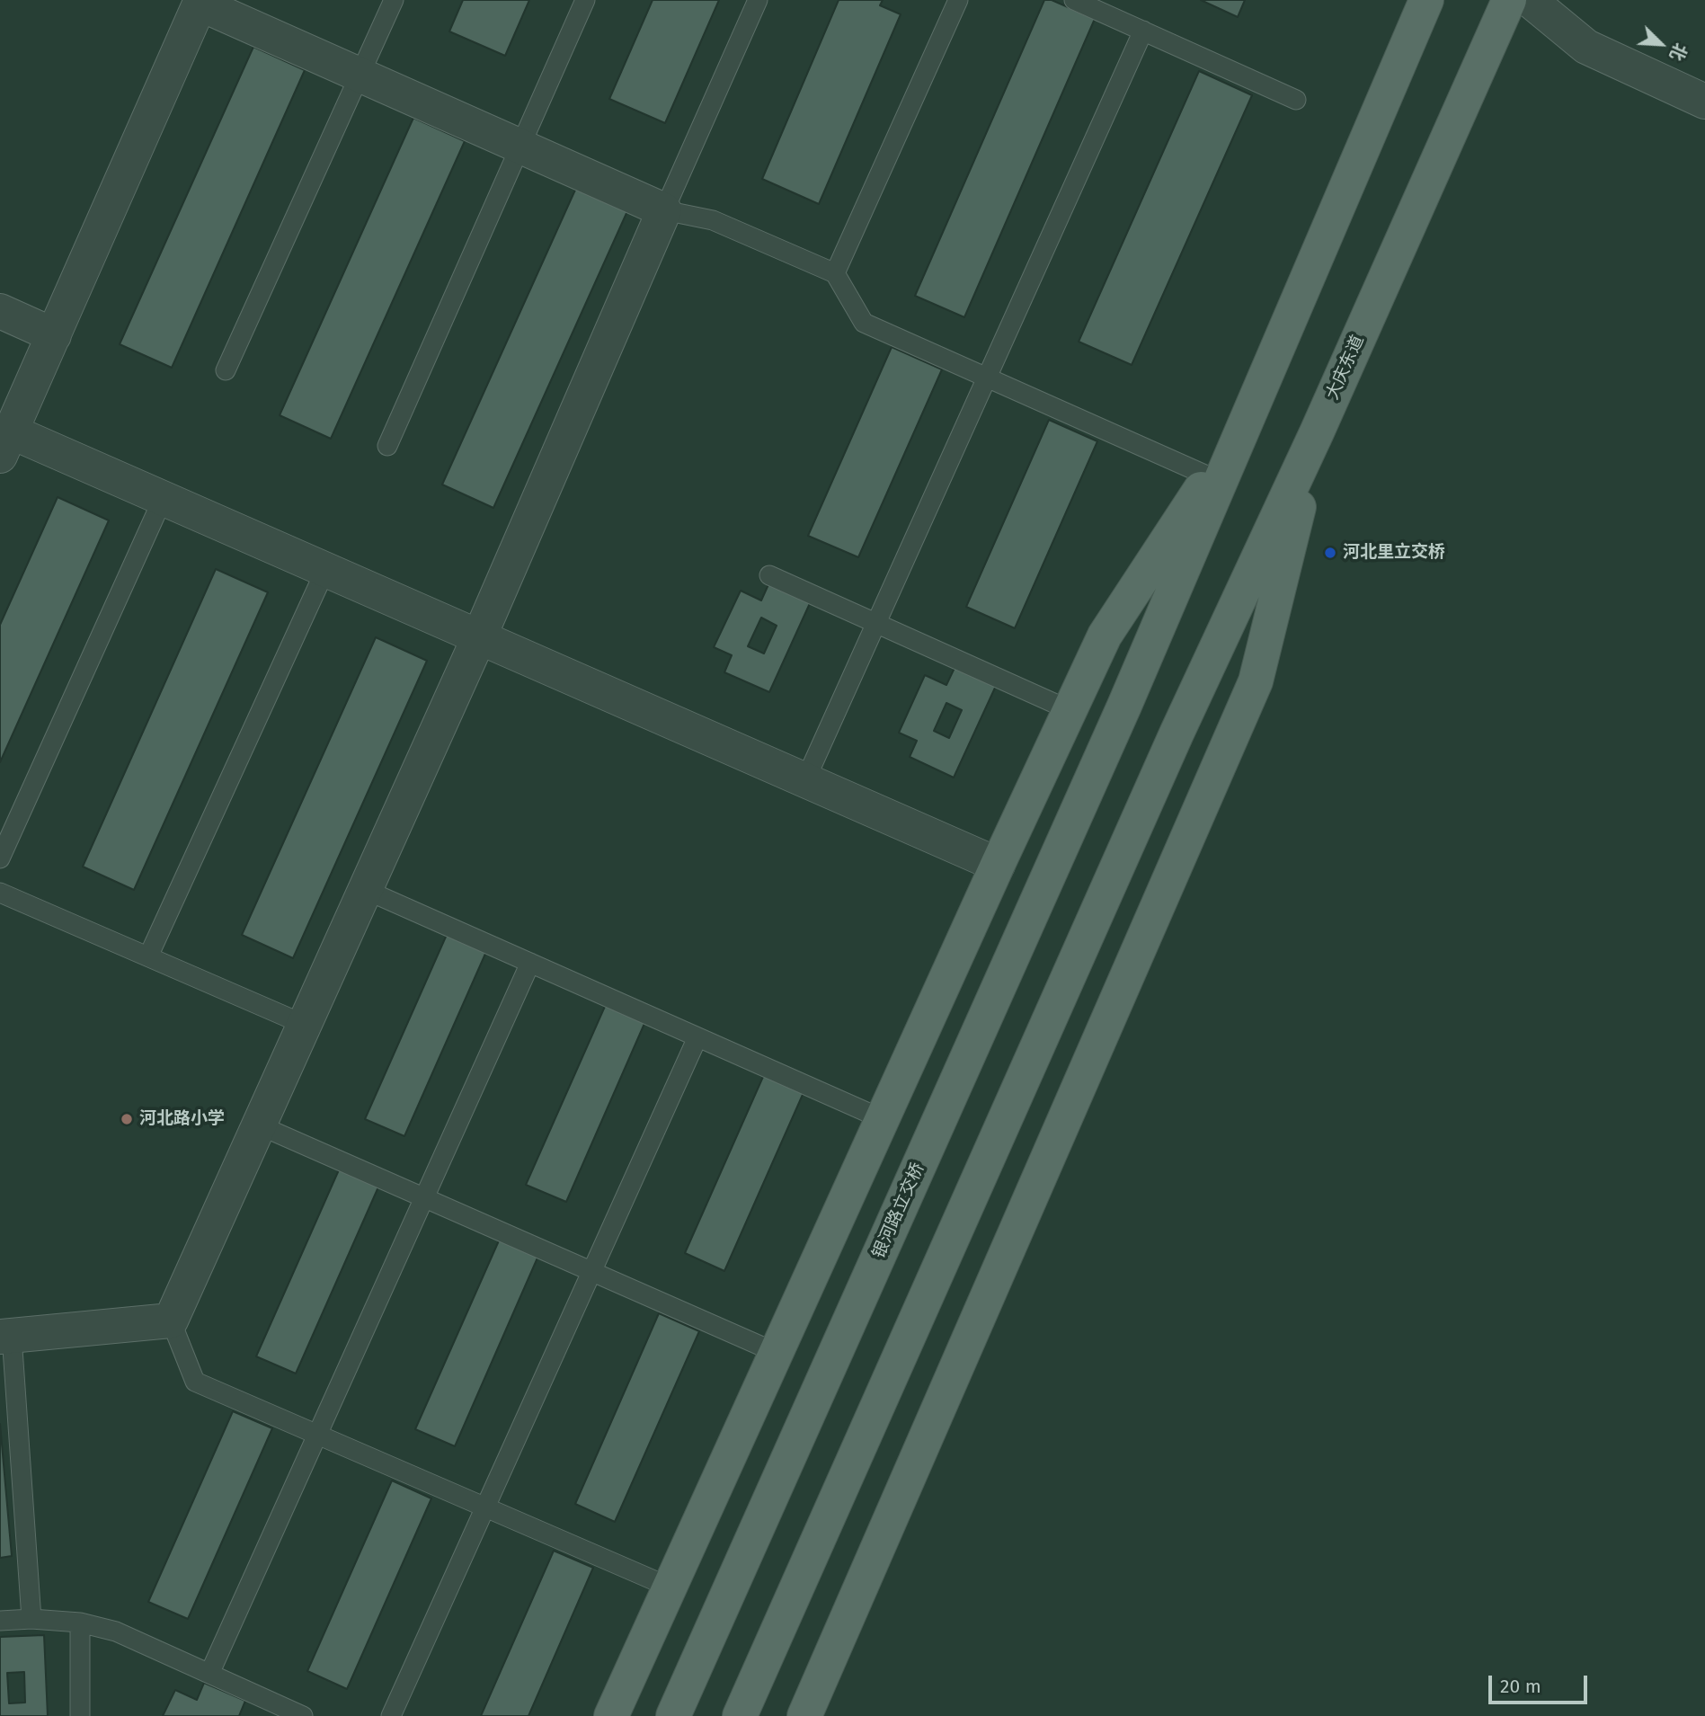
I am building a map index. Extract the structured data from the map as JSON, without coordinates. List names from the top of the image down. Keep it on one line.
{"streets":{"main road":["大庆东道","银河路立交桥"]},"places":["河北里立交桥","河北路小学"],"scale_bar":"20 m","north":"bottom right"}
